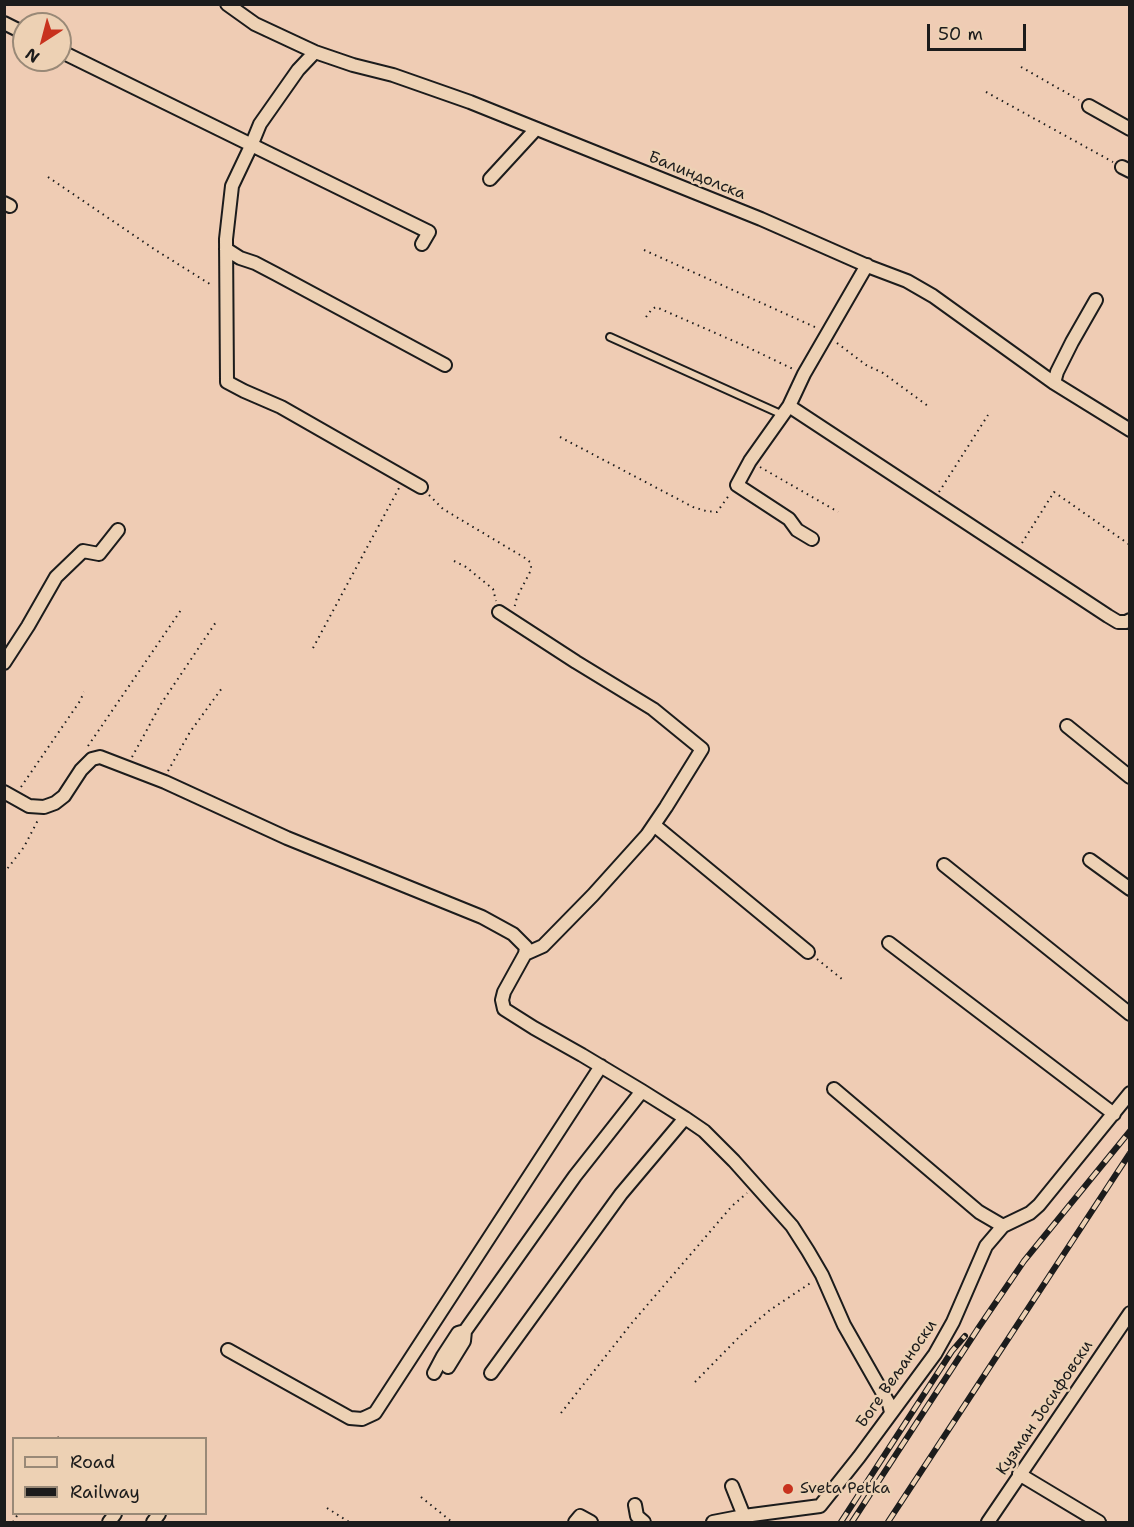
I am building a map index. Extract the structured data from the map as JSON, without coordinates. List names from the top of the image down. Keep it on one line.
{"streets":{"street":["Балиндолска","Боге Вељаноски","Кузман Јосифовски"]},"places":["Sveta Petka"],"legend":["Road","Railway"],"scale_bar":"50 m","north":"bottom left"}
